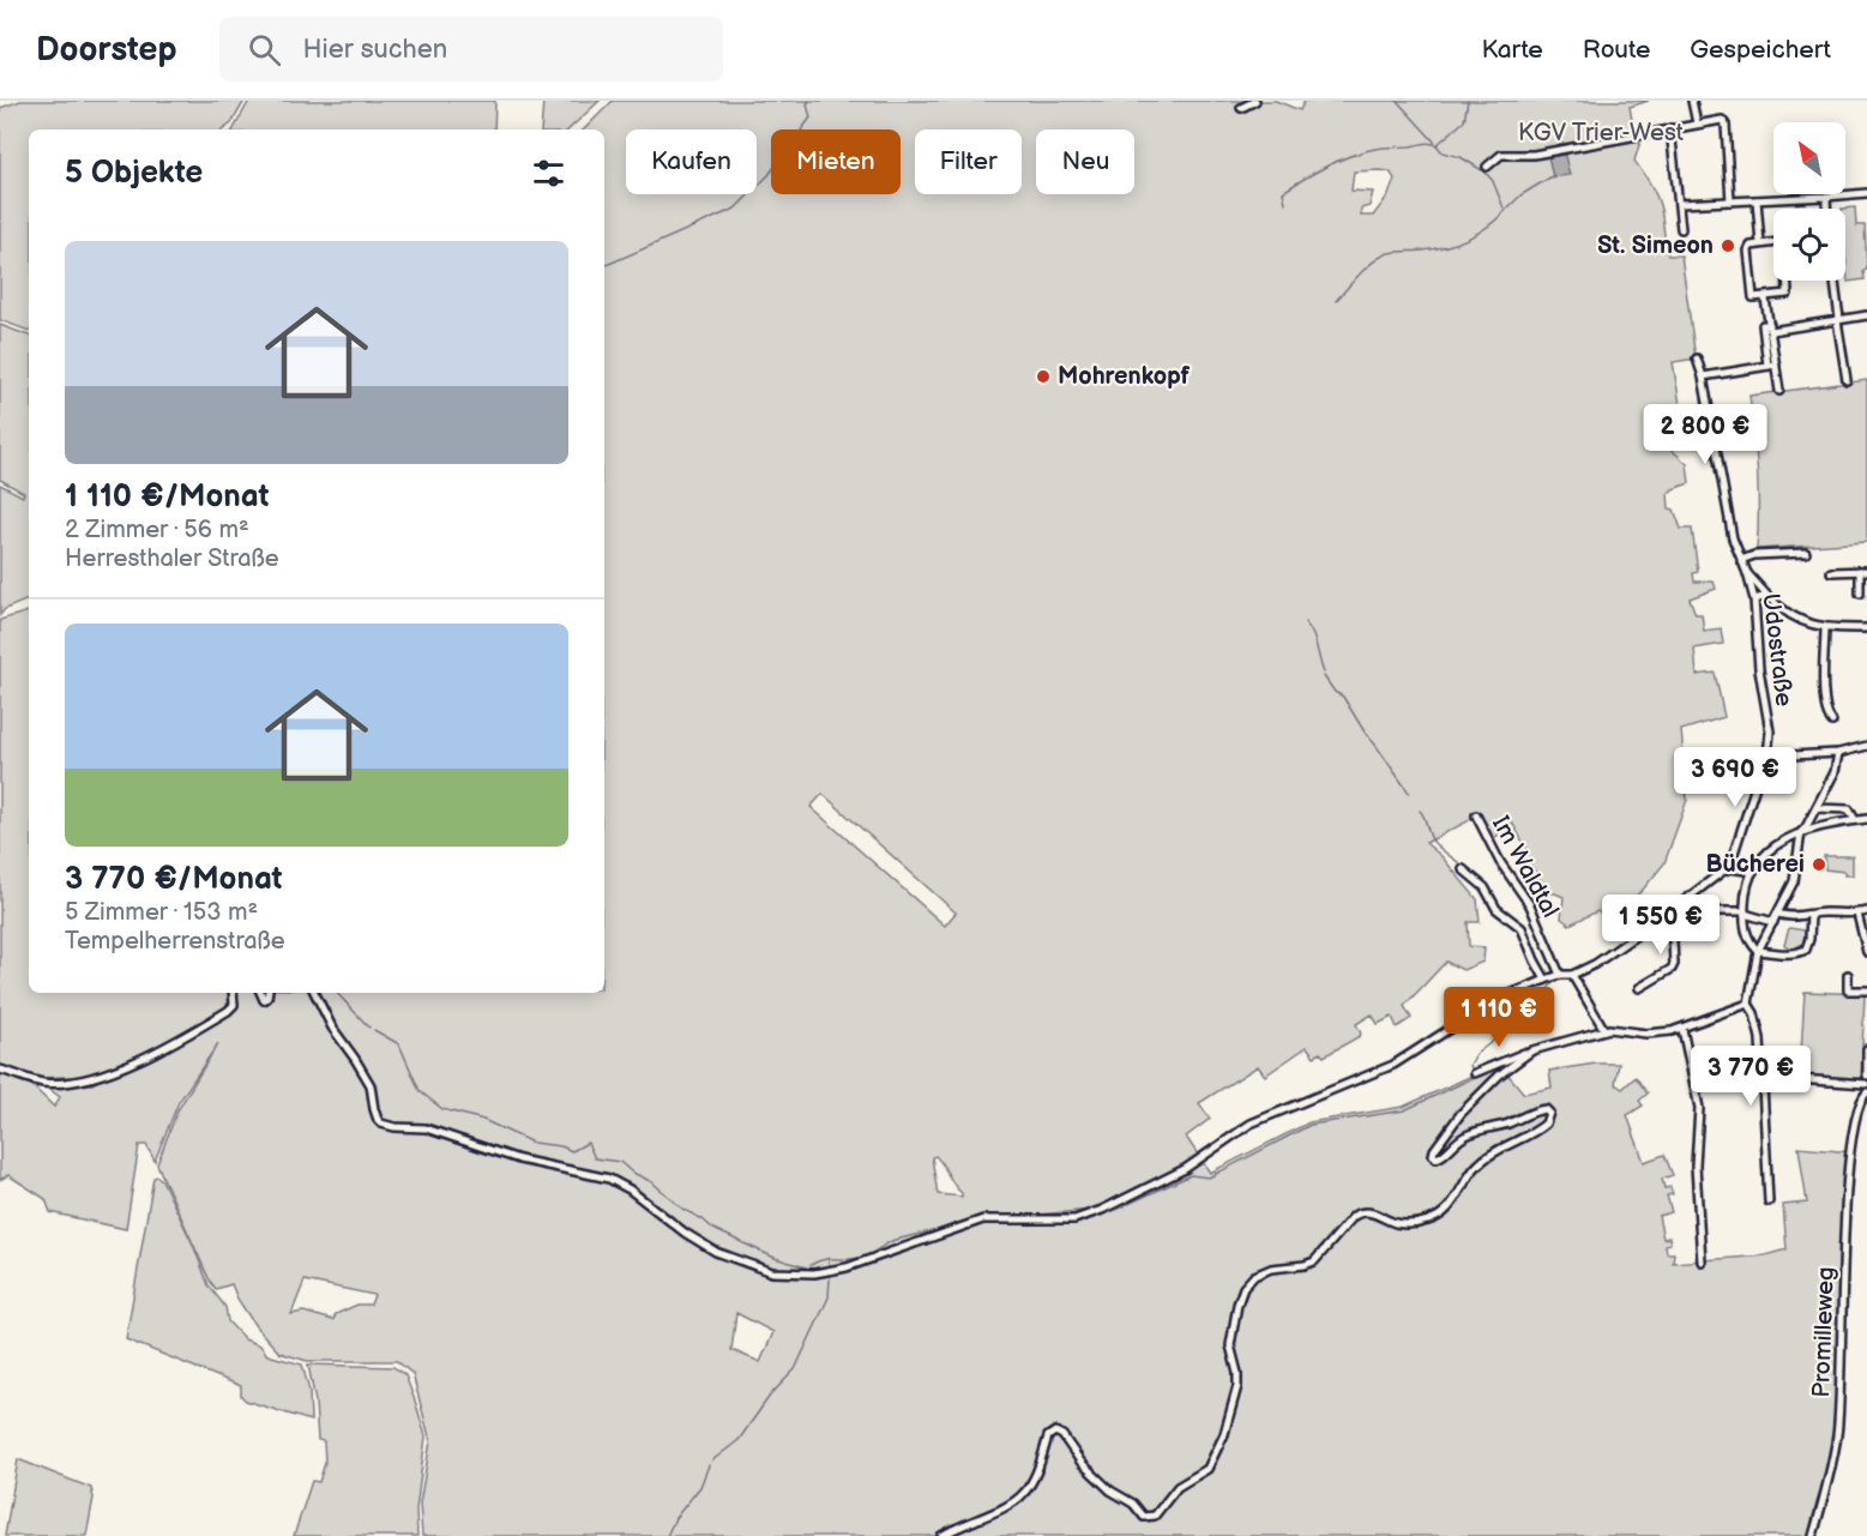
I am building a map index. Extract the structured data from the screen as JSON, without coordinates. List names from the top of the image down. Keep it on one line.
{"streets":{"street":["Udostraße","Im Waldtal","Promilleweg"]},"parks":["KGV Trier-West"],"places":["St. Simeon","Mohrenkopf","Bücherei"],"north":"top left","page":{"header":"Doorstep","search":"Hier suchen","nav":["Karte","Route","Gespeichert"],"chip":["Kaufen","Mieten","Filter","Neu"],"heading":"5 Objekte","list":[{"name":"1 110 €/Monat","note":"2 Zimmer · 56 m² · Herresthaler Straße"},{"name":"3 770 €/Monat","note":"5 Zimmer · 153 m² · Tempelherrenstraße"}],"price":["2 800 €","3 690 €","1 550 €","1 110 €","3 770 €"]}}
